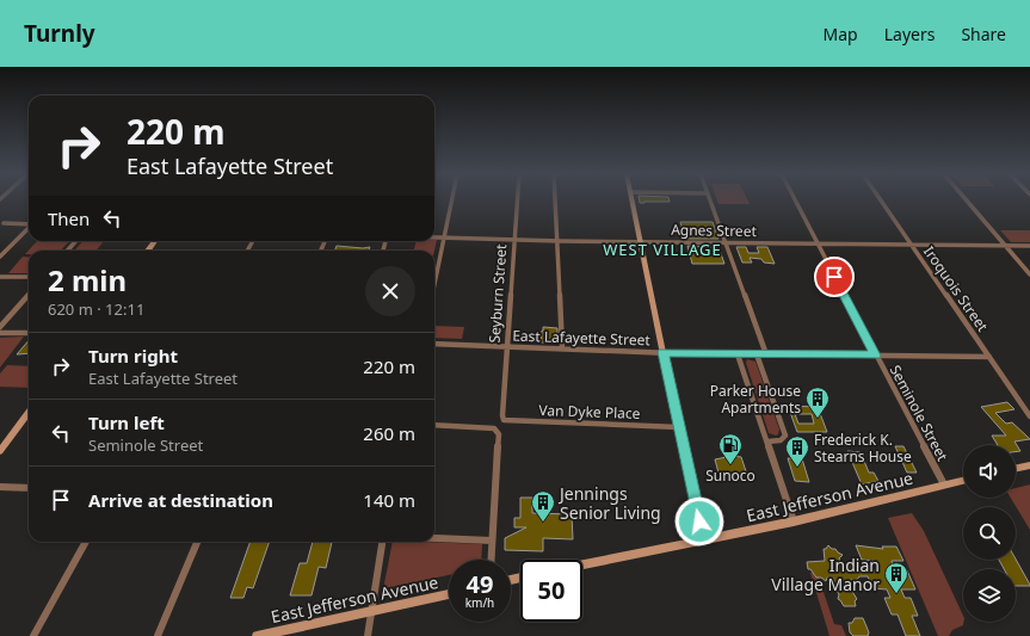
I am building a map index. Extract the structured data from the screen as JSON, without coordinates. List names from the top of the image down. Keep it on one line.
{"streets":{"main road":["East Jefferson Avenue"],"street":["Agnes Street","Iroquois Street","Seyburn Street","East Lafayette Street","Van Dyke Place","Seminole Street"]},"crossings":[["Agnes Street","Iroquois Street"],["Agnes Street","Seyburn Street"],["Agnes Street","Seminole Street"],["Iroquois Street","East Lafayette Street"],["Seyburn Street","East Lafayette Street"],["Seyburn Street","Van Dyke Place"],["East Lafayette Street","Seminole Street"],["Seminole Street","East Jefferson Avenue"]],"districts":["WEST VILLAGE"],"places":{"building":["Parker House Apartments","Frederick K. Stearns House","Jennings Senior Living","Indian Village Manor"],"fuel station":["Sunoco"]},"page":{"header":"Turnly","nav":["Map","Layers","Share"],"turn":["220 m","East Lafayette Street"],"then":"Then","heading":["2 min","620 m · 12:11"],"list":[{"name":"Turn right","note":"East Lafayette Street","value":"220 m"},{"name":"Turn left","note":"Seminole Street","value":"260 m"},{"name":"Arrive at destination","value":"140 m"}],"speed":"49 km/h","limit":"50"}}
